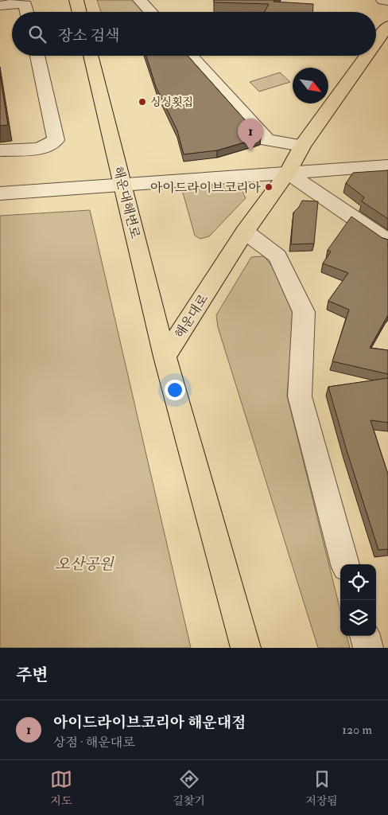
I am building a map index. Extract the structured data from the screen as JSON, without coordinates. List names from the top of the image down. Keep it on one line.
{"streets":{"main road":["해운대해변로","해운대로"]},"crossings":[["해운대해변로","해운대로"]],"parks":["오산공원"],"places":["싱싱횟집","아이드라이브코리아"],"north":"bottom right","page":{"search":"장소 검색","pins":"1","heading":"주변","list":[{"mark":"1","name":"아이드라이브코리아 해운대점","note":"상점 · 해운대로","value":"120 m"}],"nav":["지도","길찾기","저장됨"]}}
